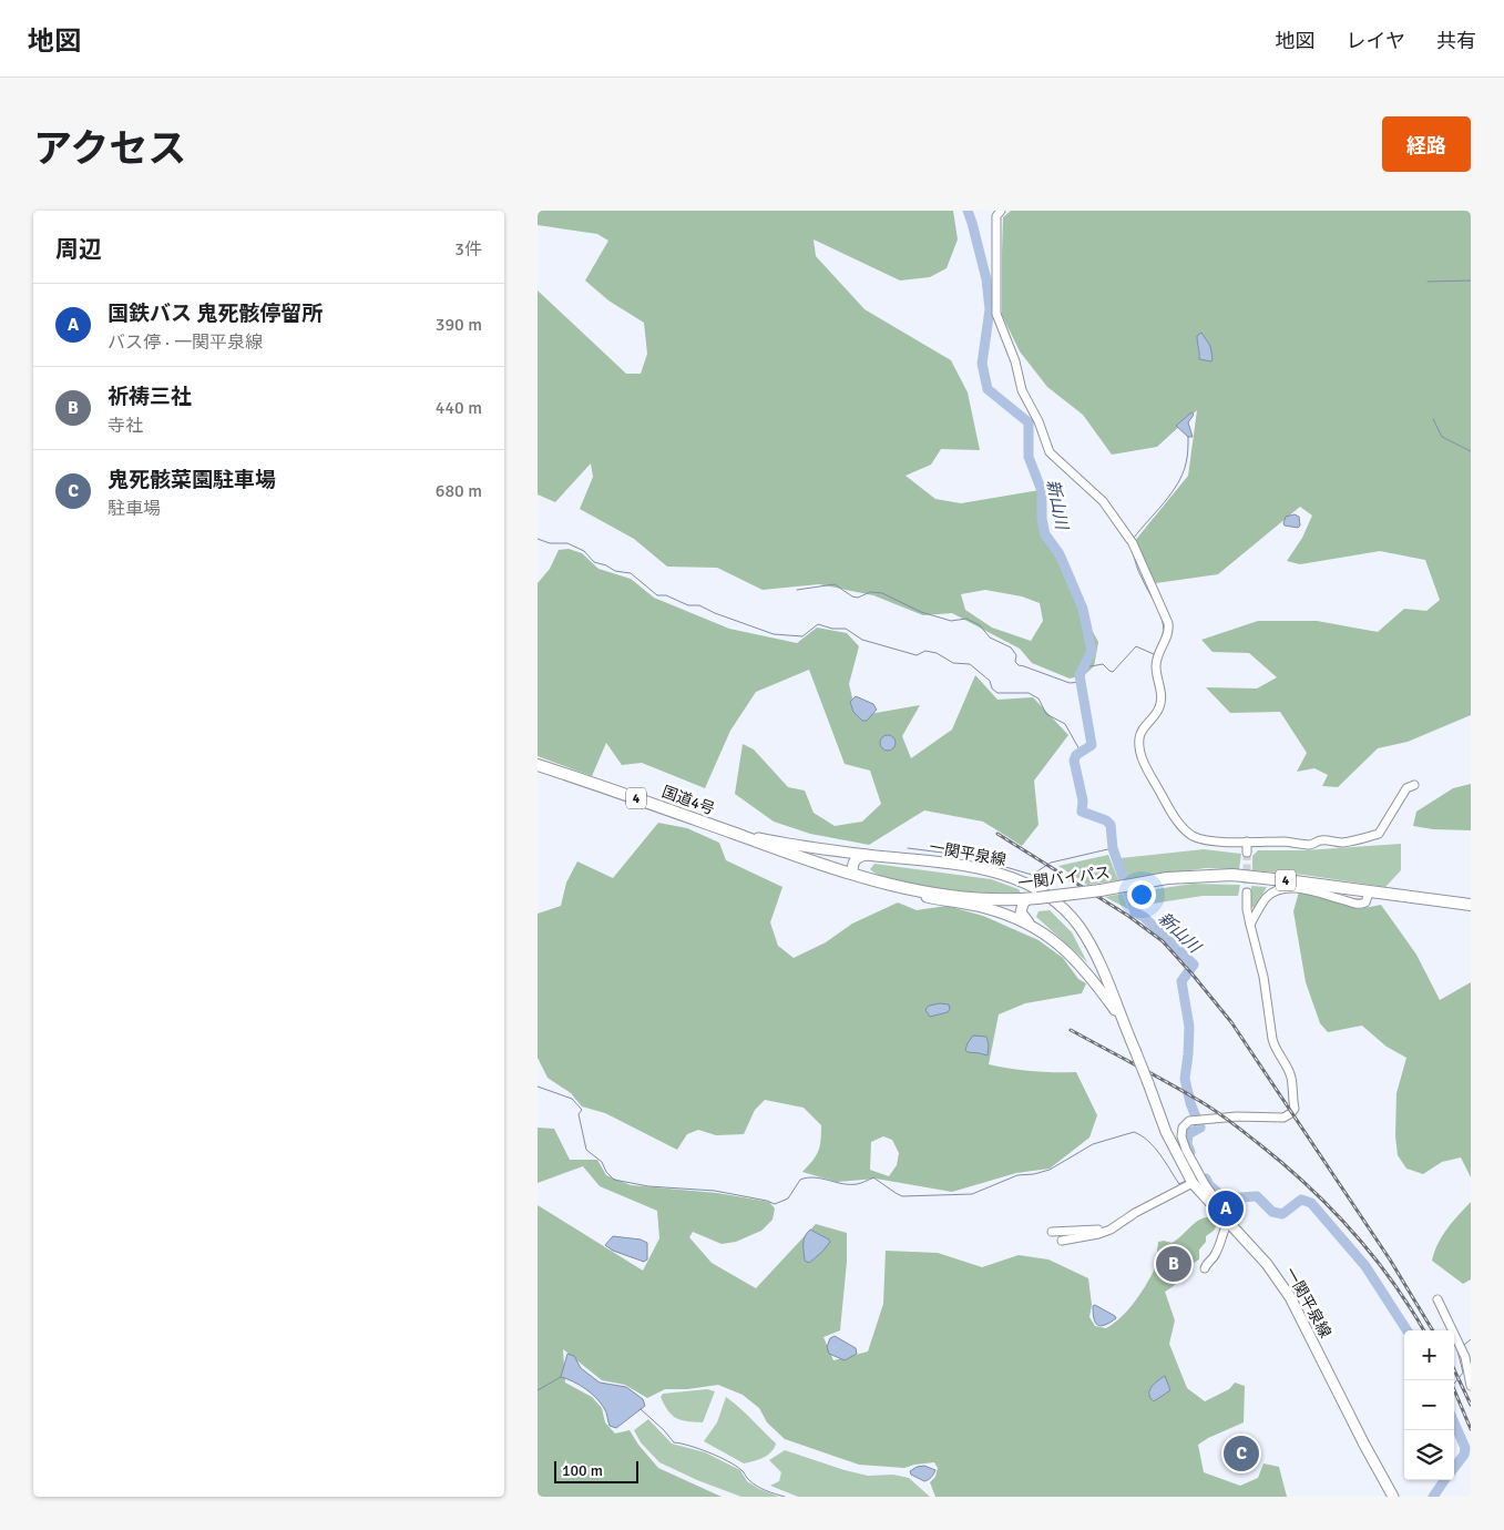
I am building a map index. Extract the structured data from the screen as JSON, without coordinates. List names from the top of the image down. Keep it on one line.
{"streets":{"highway":["4","国道4号","一関バイパス"],"main road":["一関平泉線"]},"crossings":[["国道4号","一関平泉線"],["国道4号","一関バイパス"],["一関平泉線","一関バイパス"]],"water":["新山川"],"scale_bar":"100 m","page":{"header":"地図","nav":["地図","レイヤ","共有"],"title":"アクセス","buttons":"経路","heading":["周辺","3件"],"list":[{"mark":"A","name":"国鉄バス 鬼死骸停留所","note":"バス停 · 一関平泉線","value":"390 m"},{"mark":"B","name":"祈祷三社","note":"寺社","value":"440 m"},{"mark":"C","name":"鬼死骸菜園駐車場","note":"駐車場","value":"680 m"}],"pins":["A","B","C"],"map_buttons":["+","−"],"scale":"100 m"}}
